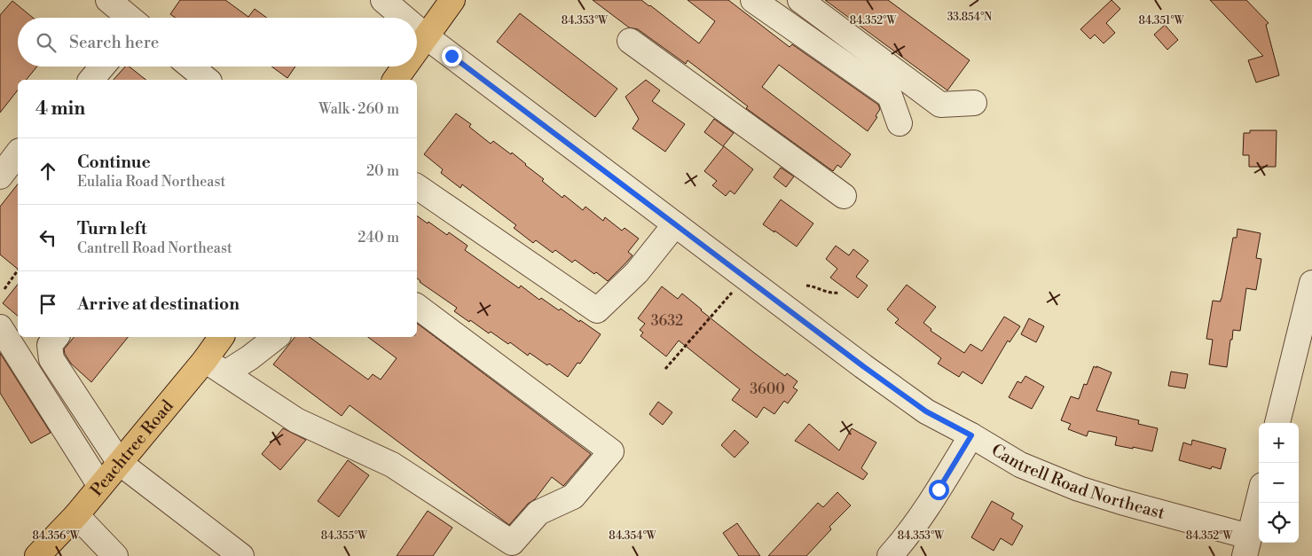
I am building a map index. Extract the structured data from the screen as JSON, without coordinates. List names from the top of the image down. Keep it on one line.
{"streets":{"highway":["Peachtree Road"],"street":["Cantrell Road Northeast"]},"house_numbers":["3632","3600"],"page":{"search":"Search here","heading":["4 min","Walk · 260 m"],"list":[["Continue","Eulalia Road Northeast","20 m"],["Turn left","Cantrell Road Northeast","240 m"],"Arrive at destination"],"map_buttons":["+","−"]},"coordinates":["33.854°N","84.353°W","84.352°W","84.351°W","84.356°W","84.355°W","84.354°W"]}
